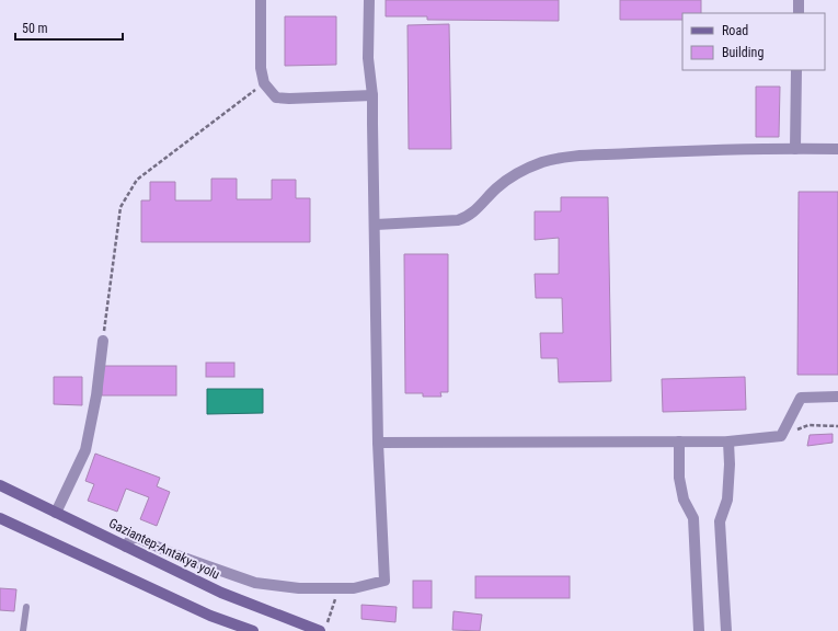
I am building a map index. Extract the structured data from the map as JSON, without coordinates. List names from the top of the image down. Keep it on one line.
{"streets":{"main road":["Gaziantep-Antakya yolu"]},"legend":["Road","Building"],"scale_bar":"50 m"}
